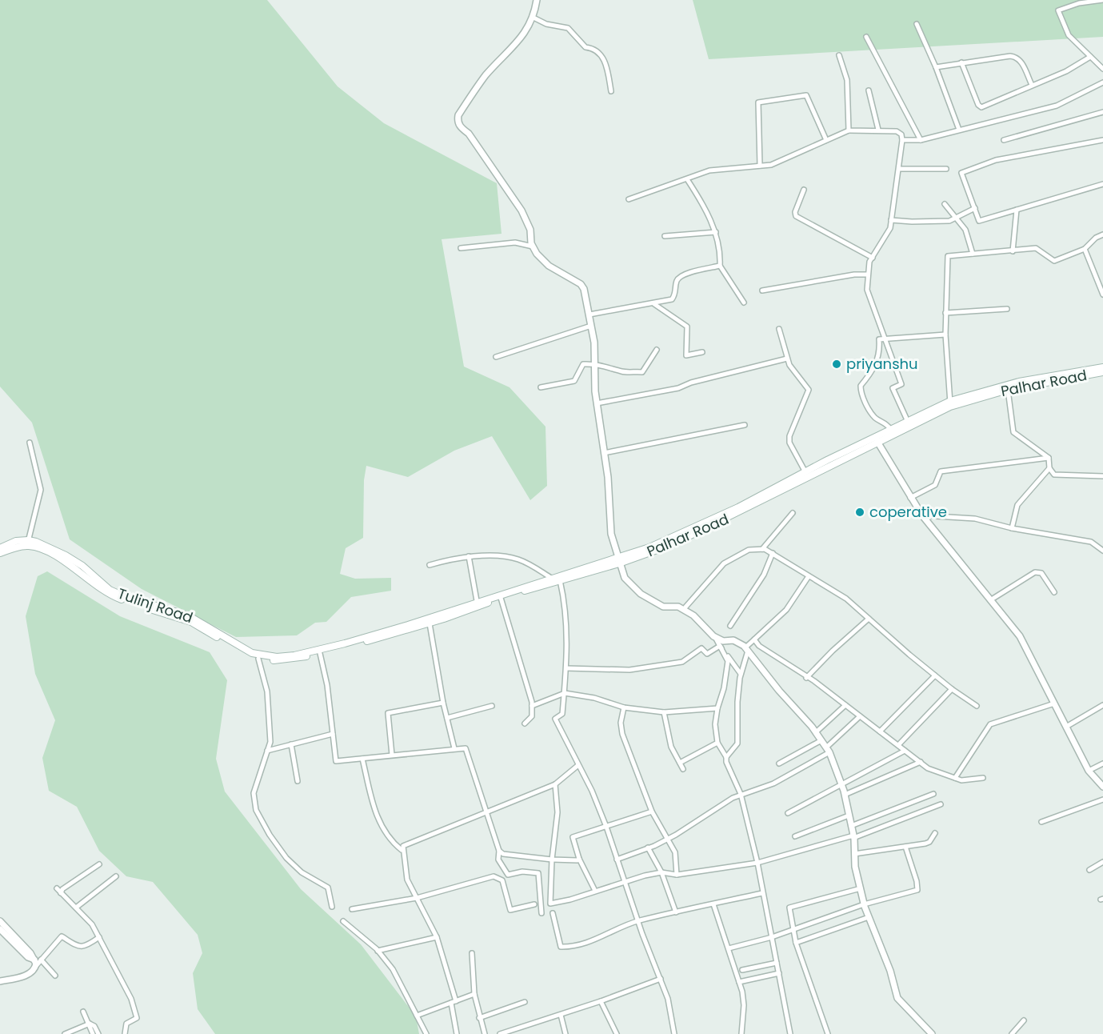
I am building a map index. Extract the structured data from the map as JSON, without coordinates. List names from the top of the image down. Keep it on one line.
{"streets":{"main road":["Palhar Road","Tulinj Road"]},"crossings":[["Palhar Road","Tulinj Road"]],"places":["priyanshu","coperative"]}
